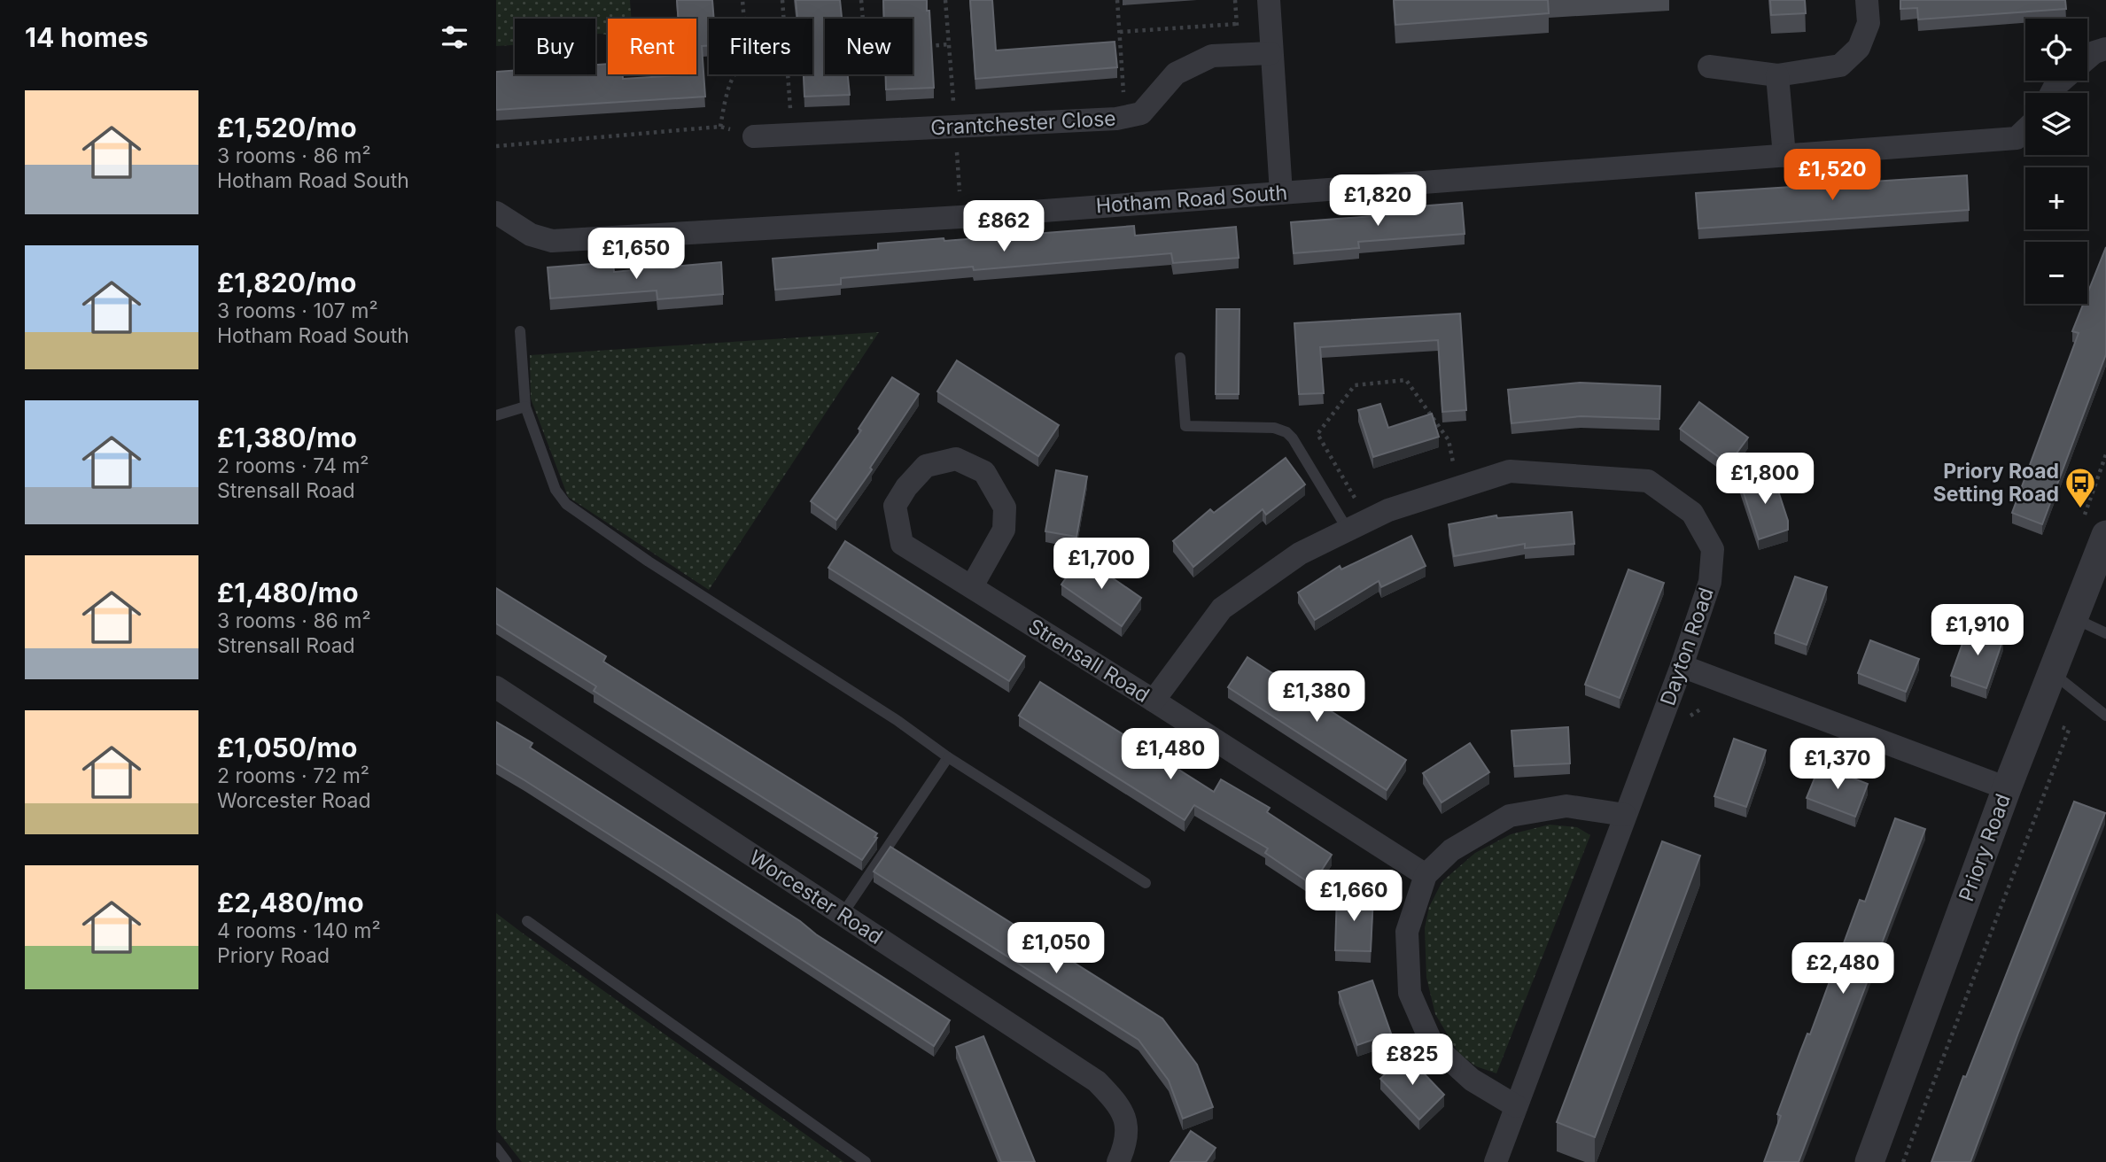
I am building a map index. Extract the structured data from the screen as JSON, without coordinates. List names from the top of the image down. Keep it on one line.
{"streets":{"street":["Grantchester Close","Hotham Road South","Dayton Road","Strensall Road","Priory Road","Worcester Road"]},"crossings":[["Dayton Road","Strensall Road"]],"places":{"bus stop":["Priory Road Setting Road"]},"page":{"heading":"14 homes","map_buttons":["+","−"],"chip":["Buy","Rent","Filters","New"],"list":[{"name":"£1,520/mo","note":"3 rooms · 86 m² · Hotham Road South"},{"name":"£1,820/mo","note":"3 rooms · 107 m² · Hotham Road South"},{"name":"£1,380/mo","note":"2 rooms · 74 m² · Strensall Road"},{"name":"£1,480/mo","note":"3 rooms · 86 m² · Strensall Road"},{"name":"£1,050/mo","note":"2 rooms · 72 m² · Worcester Road"},{"name":"£2,480/mo","note":"4 rooms · 140 m² · Priory Road"}],"price":["£1,520","£1,820","£862","£1,650","£1,800","£1,700","£1,910","£1,380","£1,480","£1,370","£1,660","£1,050","£2,480","£825"]}}
